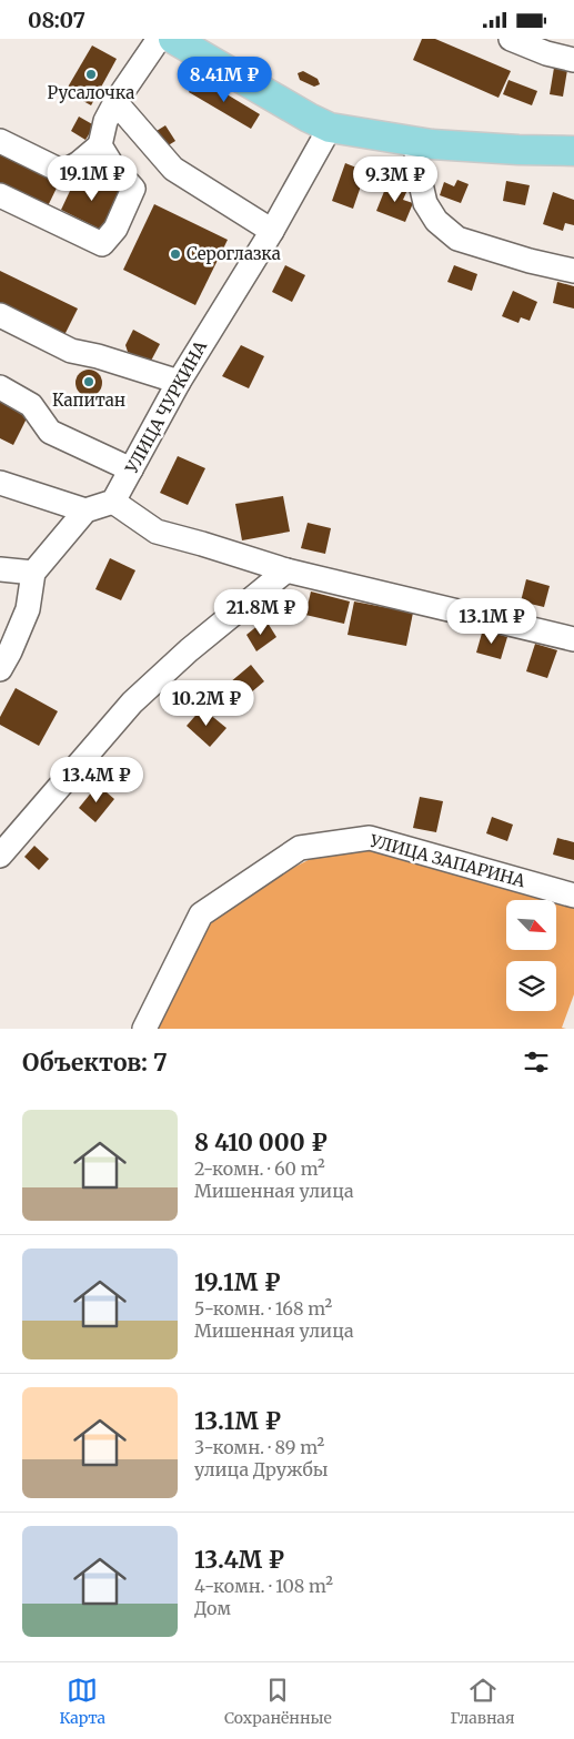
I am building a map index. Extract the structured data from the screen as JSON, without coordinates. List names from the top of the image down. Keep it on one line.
{"streets":{"street":["УЛИЦА ЧУРКИНА","УЛИЦА ЗАПАРИНА"]},"places":["Русалочка","Сероглазка","Капитан"],"north":"bottom right","page":{"status":"08:07","price":["8.41M ₽","19.1M ₽","9.3M ₽","21.8M ₽","13.1M ₽","10.2M ₽","13.4M ₽"],"heading":"Объектов: 7","list":[{"name":"8 410 000 ₽","note":"2-комн. · 60 m² · Мишенная улица"},{"name":"19.1M ₽","note":"5-комн. · 168 m² · Мишенная улица"},{"name":"13.1M ₽","note":"3-комн. · 89 m² · улица Дружбы"},{"name":"13.4M ₽","note":"4-комн. · 108 m² · Дом"}],"tabs":["Карта","Сохранённые","Главная"]}}
